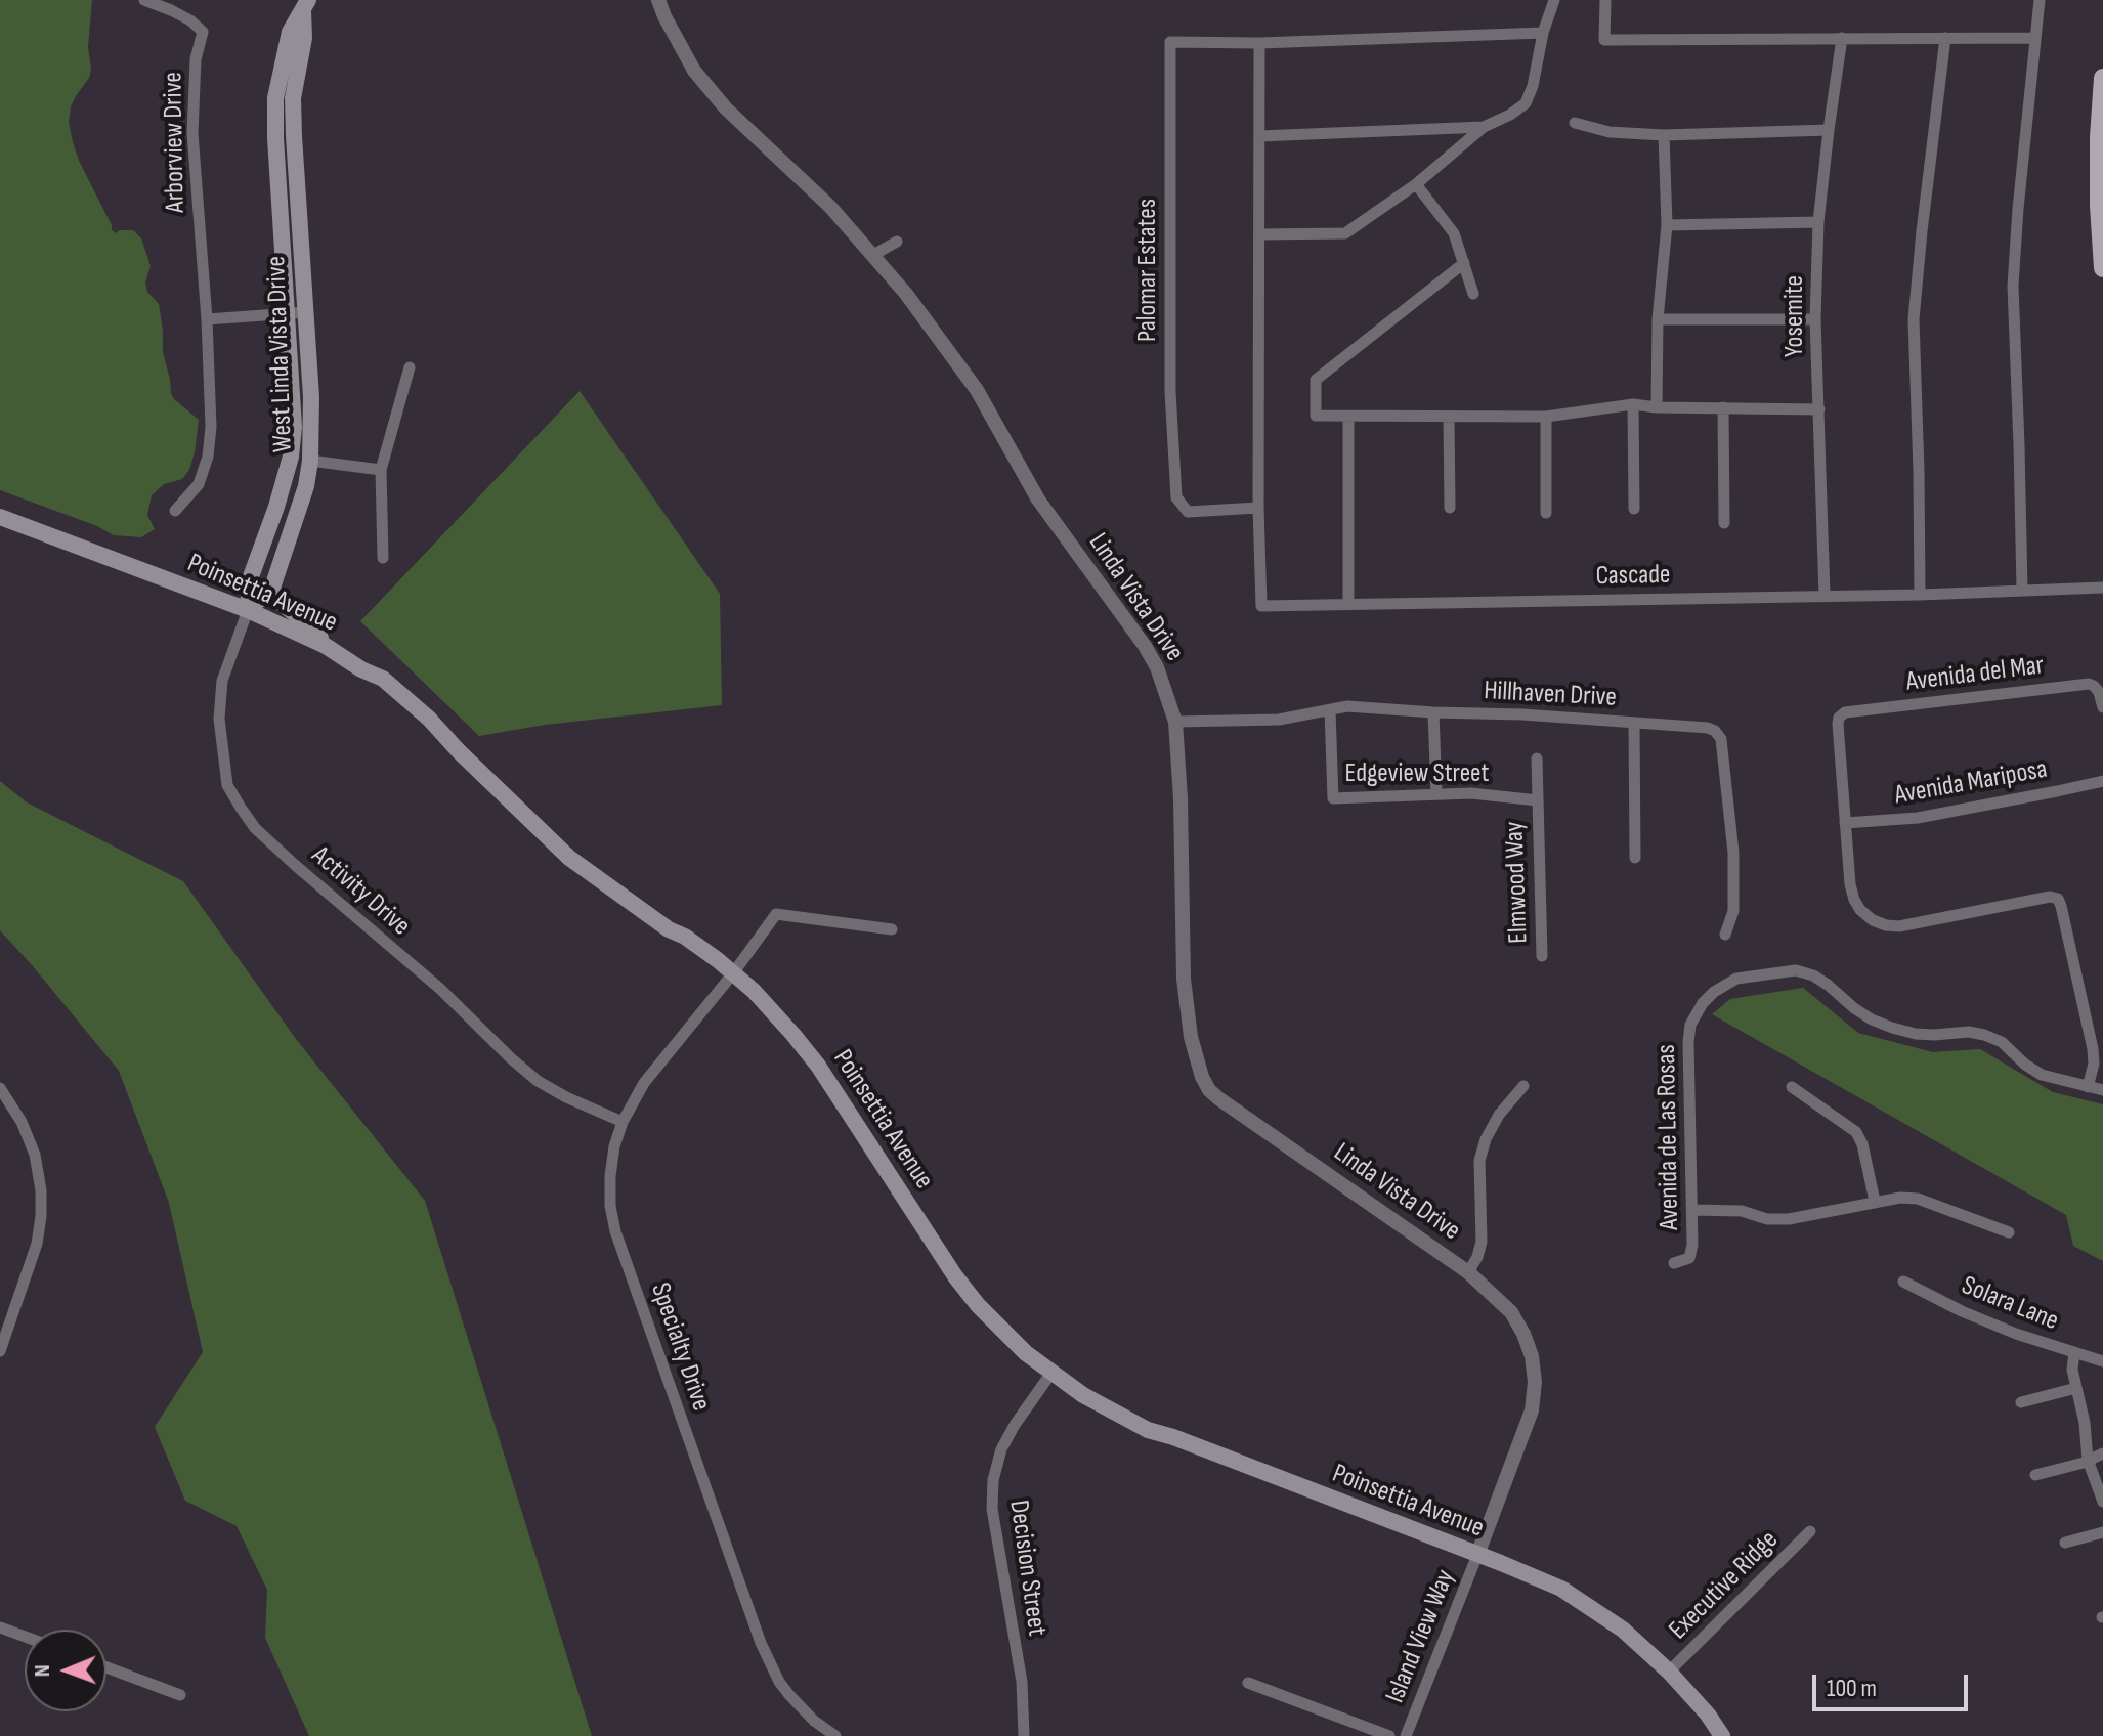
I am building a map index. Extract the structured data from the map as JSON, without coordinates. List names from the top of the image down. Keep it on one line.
{"streets":{"main road":["West Linda Vista Drive","Poinsettia Avenue"],"street":["Arborview Drive","Palomar Estates","Yosemite","Cascade","Linda Vista Drive","Avenida del Mar","Hillhaven Drive","Edgeview Street","Avenida Mariposa","Elmwood Way","Activity Drive","Avenida de Las Rosas","Solara Lane","Specialty Drive","Decision Street","Executive Ridge","Island View Way"]},"crossings":[["Palomar Estates","Cascade"],["Yosemite","Cascade"],["West Linda Vista Drive","Poinsettia Avenue"],["West Linda Vista Drive","Activity Drive"],["Poinsettia Avenue","Linda Vista Drive"],["Poinsettia Avenue","Activity Drive"],["Poinsettia Avenue","Specialty Drive"],["Poinsettia Avenue","Decision Street"],["Poinsettia Avenue","Executive Ridge"],["Poinsettia Avenue","Island View Way"],["Linda Vista Drive","Hillhaven Drive"],["Linda Vista Drive","Island View Way"],["Avenida del Mar","Avenida Mariposa"],["Hillhaven Drive","Edgeview Street"],["Edgeview Street","Elmwood Way"],["Activity Drive","Specialty Drive"]],"scale_bar":"100 m","north":"left"}
